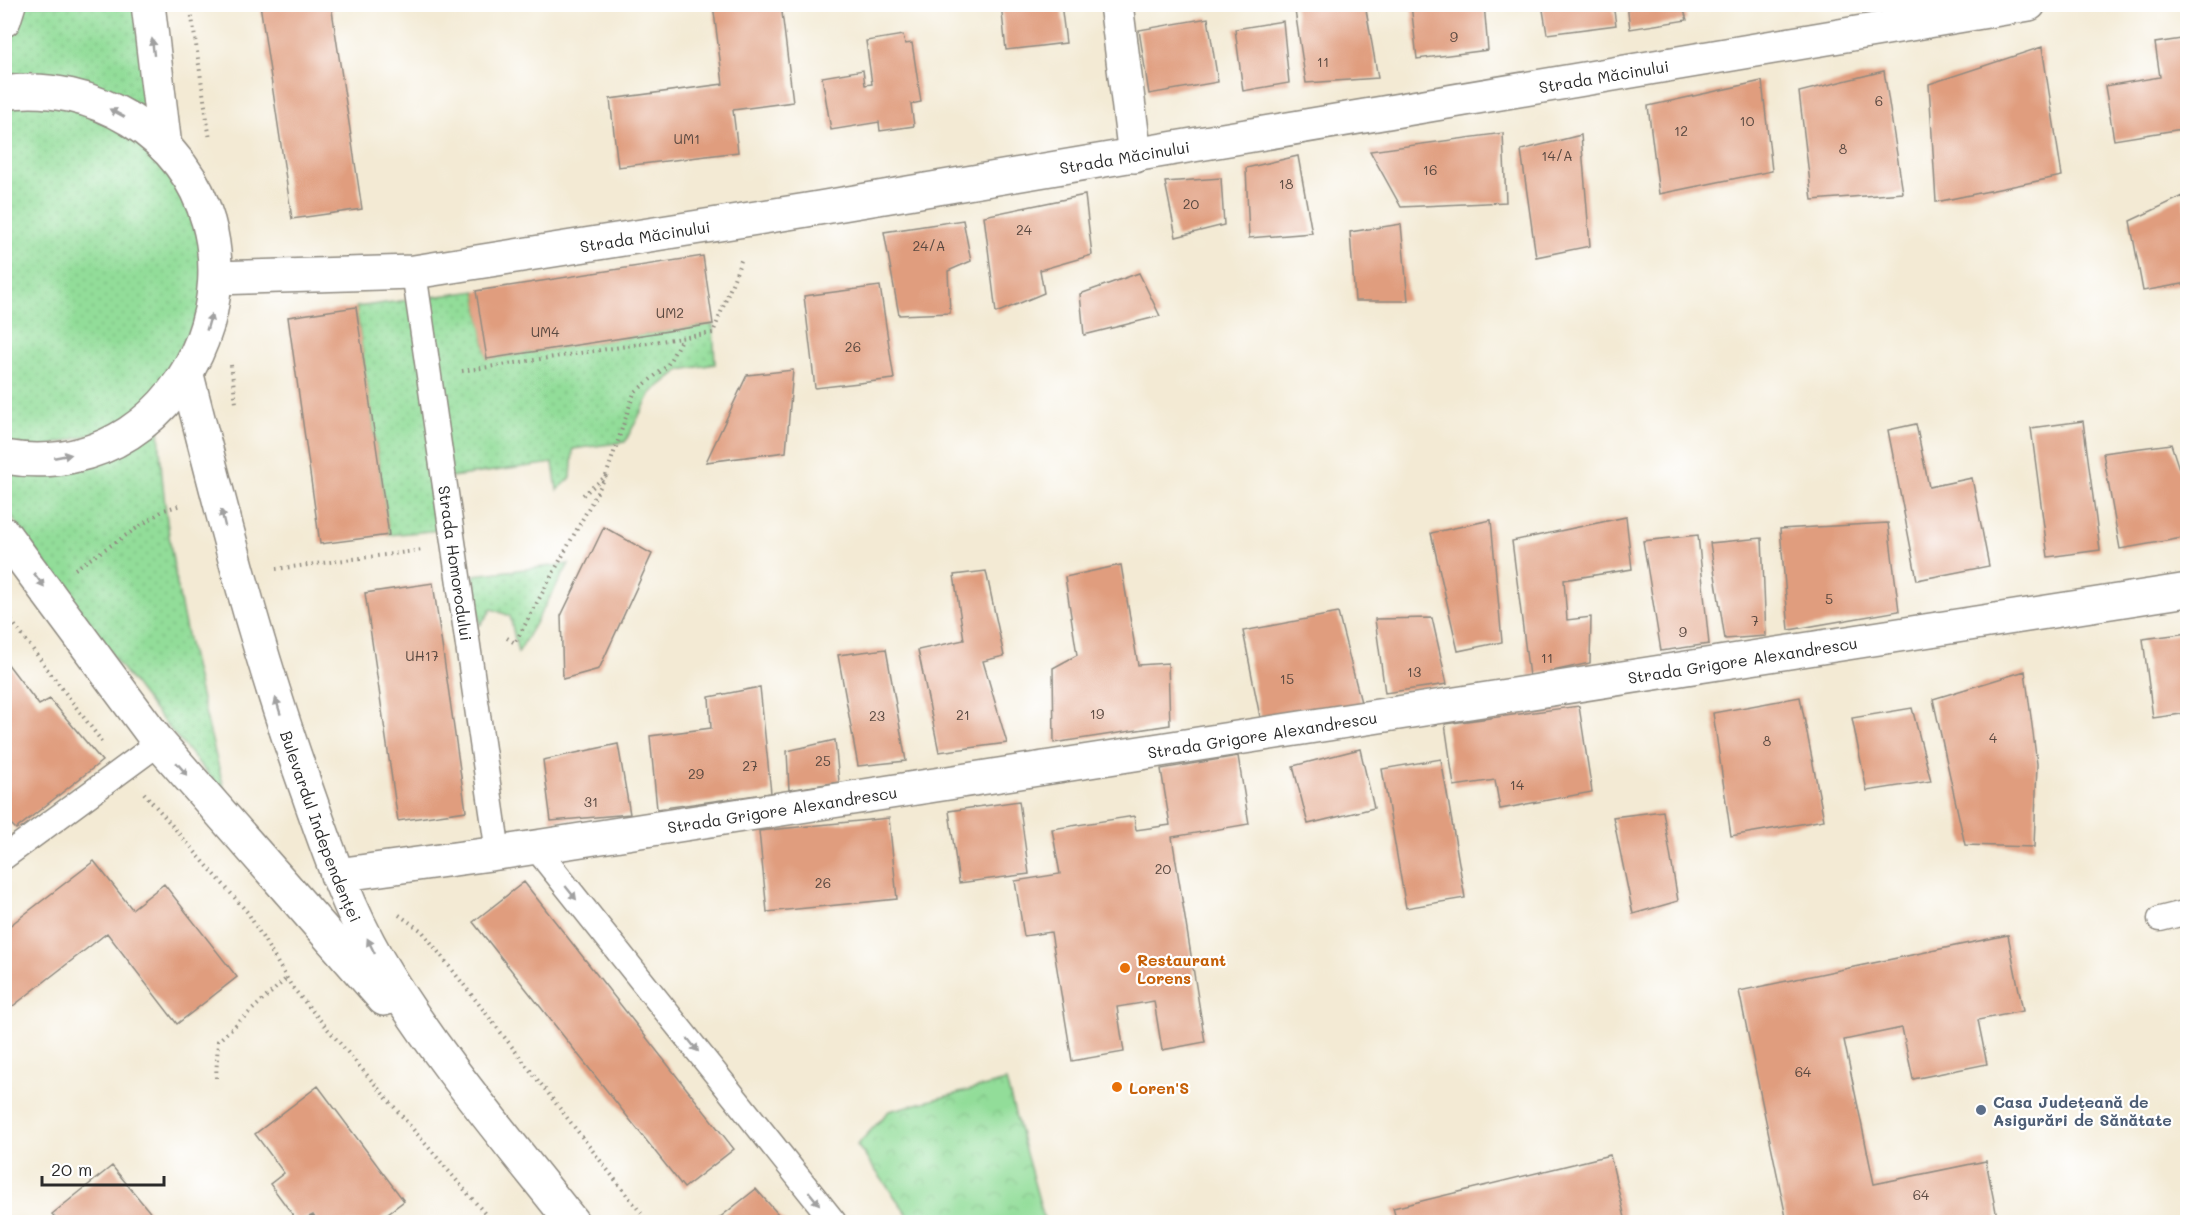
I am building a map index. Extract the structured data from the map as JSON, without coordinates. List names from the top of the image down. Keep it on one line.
{"streets":{"street":["Strada Măcinului","Strada Grigore Alexandrescu","Bulevardul Independenței"],"lane":["Strada Homorodului"]},"crossings":[["Strada Măcinului","Strada Homorodului"],["Strada Homorodului","Strada Grigore Alexandrescu"],["Strada Grigore Alexandrescu","Bulevardul Independenței"]],"places":["Restaurant Lorens","Loren'S","Casa Județeană de Asigurări de Sănătate"],"house_numbers":["9","11","6","10","12","UM1","8","14/A","16","18","20","24","24/A","UM2","UM4","26","5","7","9","UH17","11","13","15","19","21","23","4","8","25","27","29","14","31","20","26","64","64"],"scale_bar":"20 m"}
